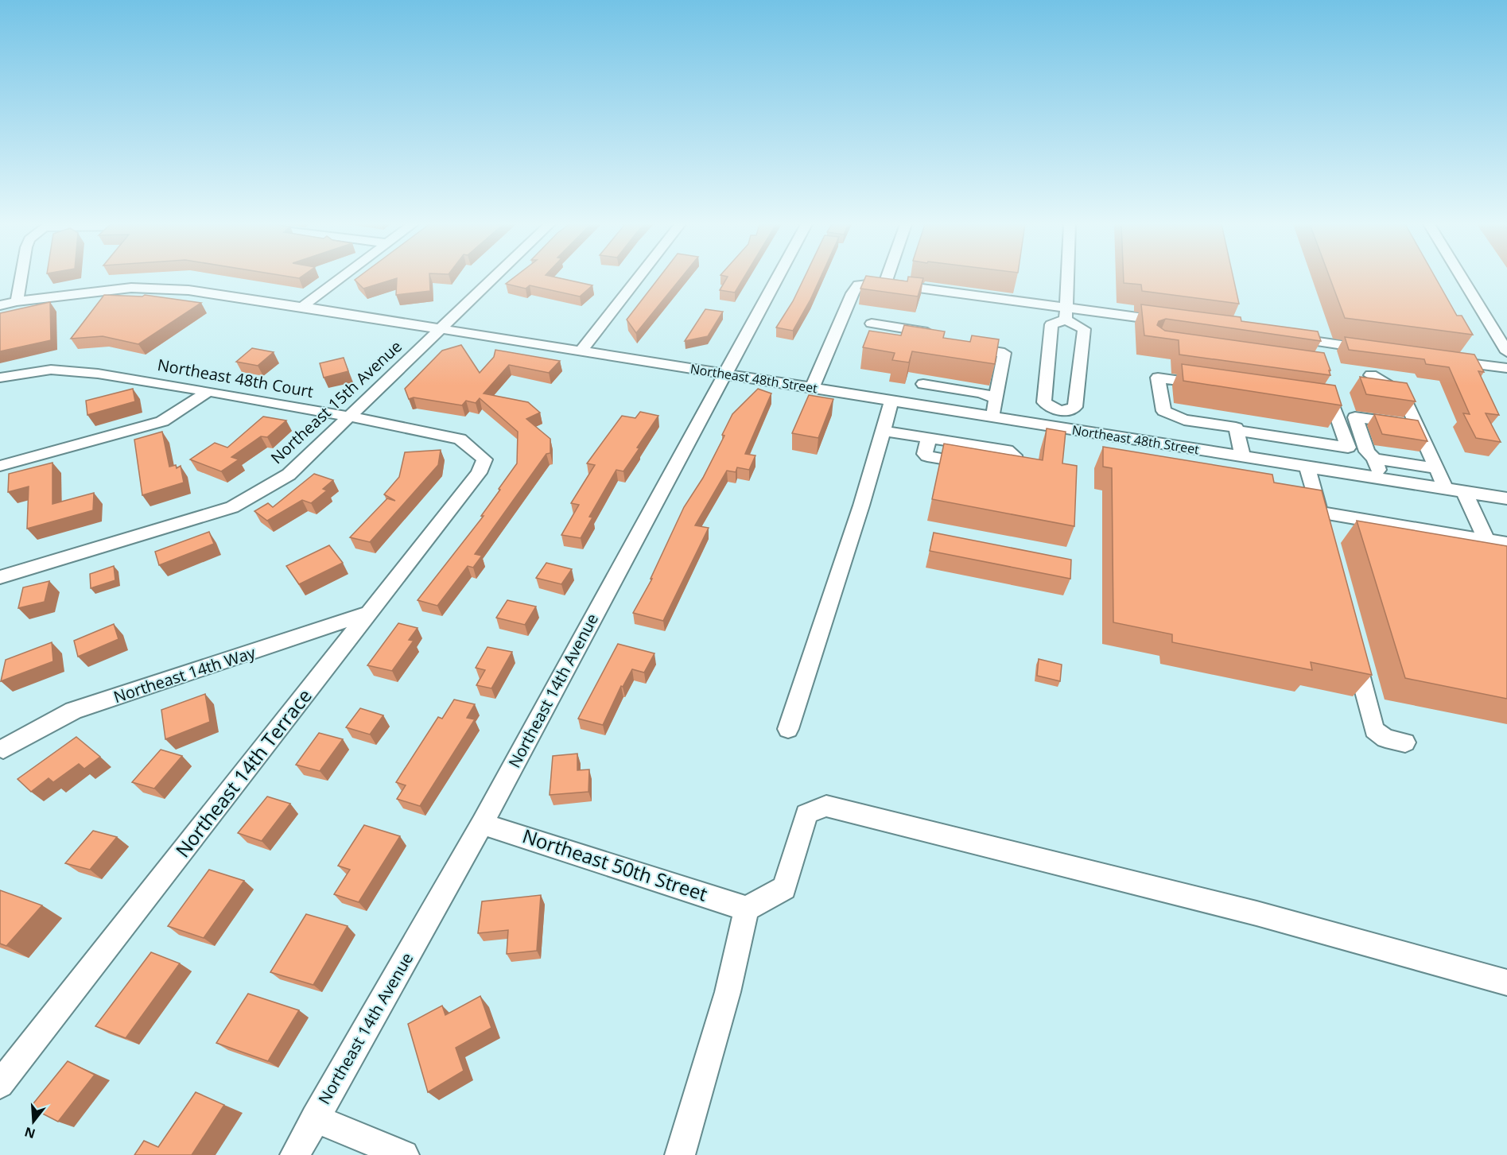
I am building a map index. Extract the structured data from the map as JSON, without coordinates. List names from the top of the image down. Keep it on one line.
{"streets":{"street":["Northeast 48th Court","Northeast 48th Street","Northeast 15th Avenue","Northeast 14th Way","Northeast 14th Avenue","Northeast 14th Terrace","Northeast 50th Street"]},"crossings":[["Northeast 48th Court","Northeast 15th Avenue"],["Northeast 48th Court","Northeast 14th Terrace"],["Northeast 48th Street","Northeast 15th Avenue"],["Northeast 48th Street","Northeast 14th Avenue"],["Northeast 14th Way","Northeast 14th Terrace"],["Northeast 14th Avenue","Northeast 50th Street"]],"north":"bottom"}
